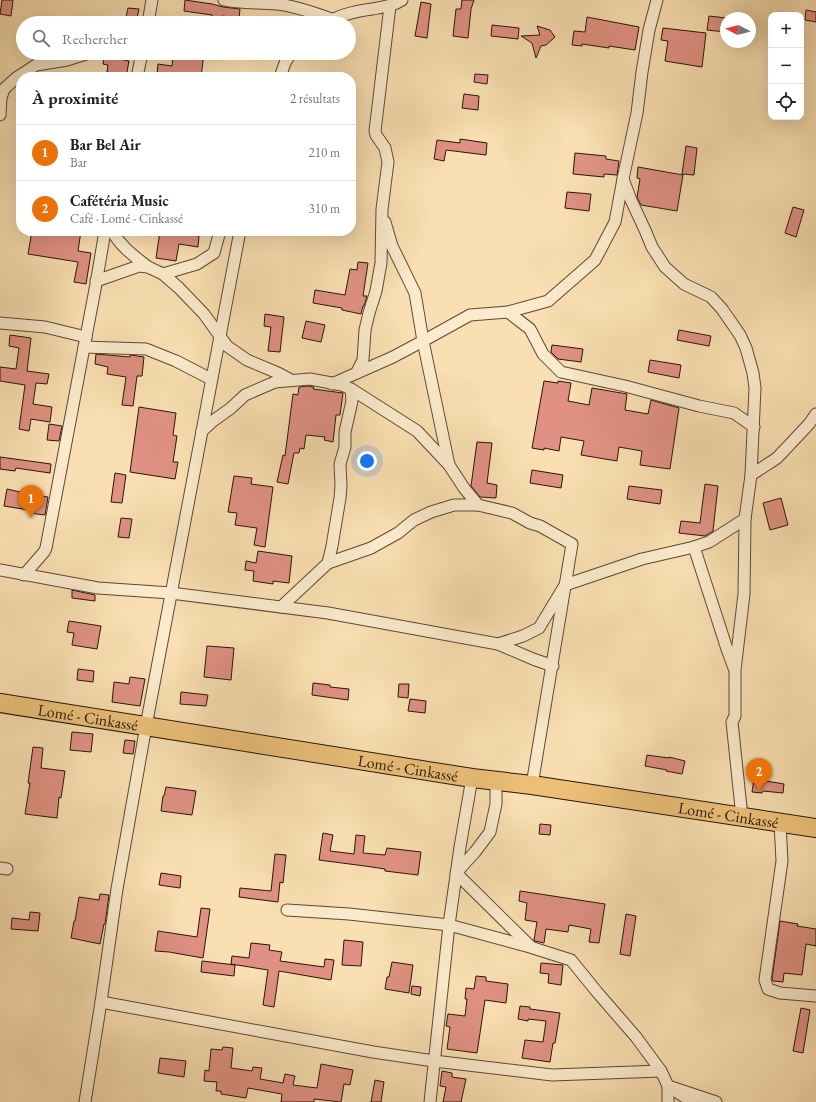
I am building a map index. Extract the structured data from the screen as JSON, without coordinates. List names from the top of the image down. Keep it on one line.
{"streets":{"highway":["Lomé - Cinkassé"]},"north":"left","page":{"map_buttons":["+","−"],"search":"Rechercher","heading":["À proximité","2 résultats"],"list":[{"mark":"1","name":"Bar Bel Air","note":"Bar","value":"210 m"},{"mark":"2","name":"Cafétéria Music","note":"Café · Lomé - Cinkassé","value":"310 m"}],"pins":["1","2"]}}
